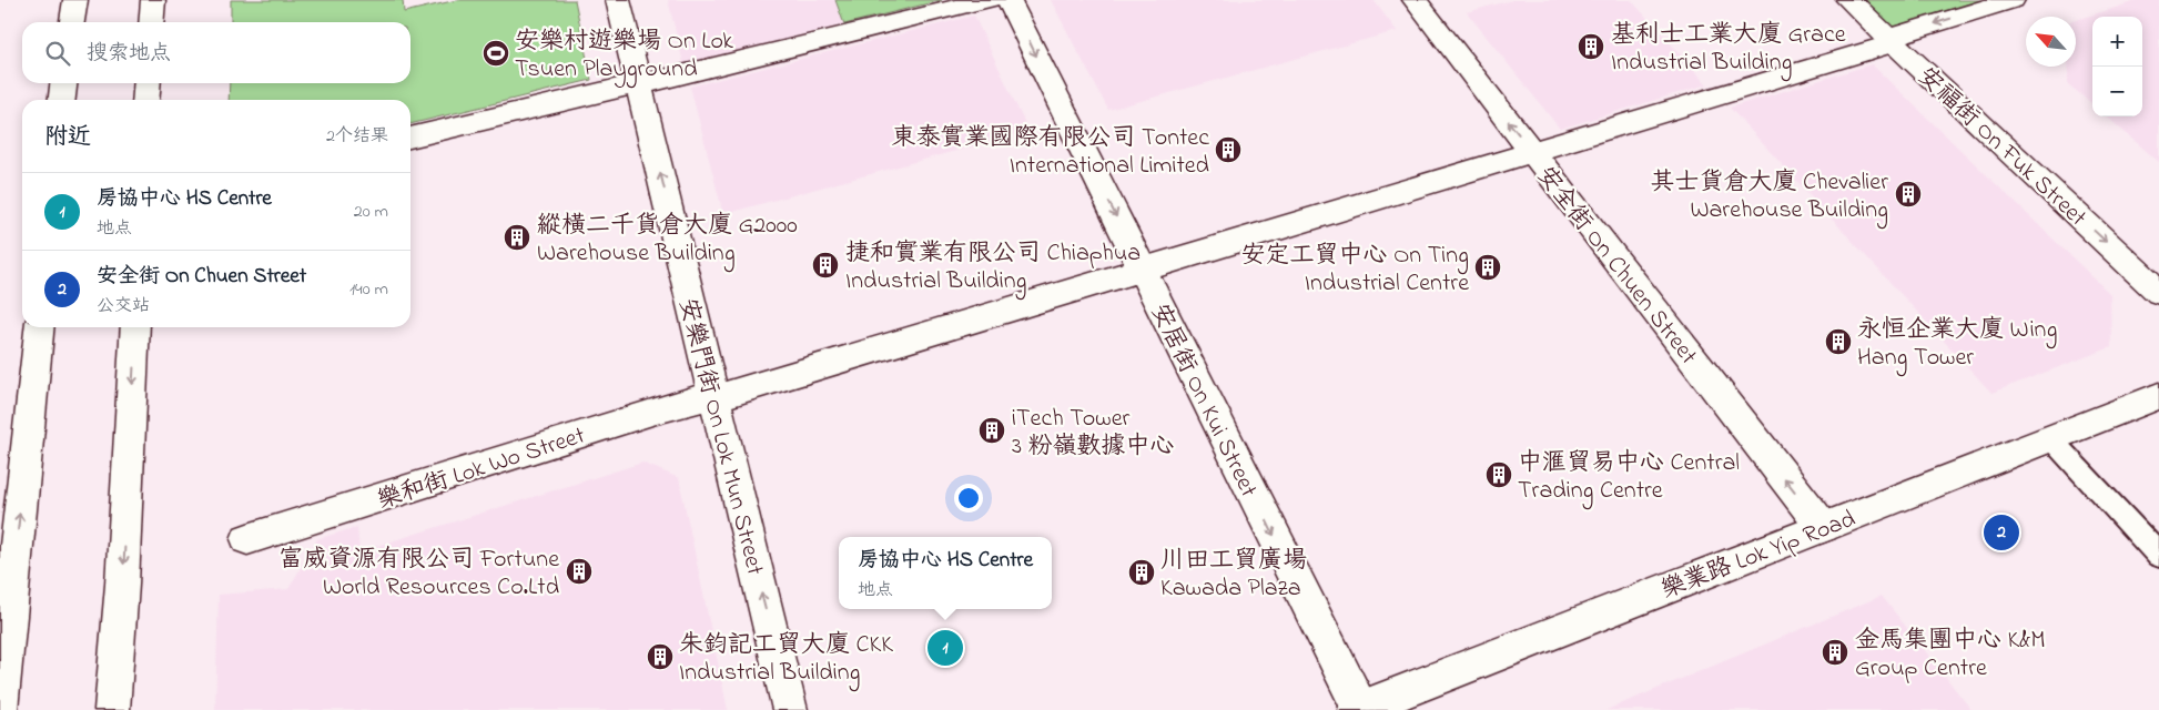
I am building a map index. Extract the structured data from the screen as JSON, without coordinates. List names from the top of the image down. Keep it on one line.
{"streets":{"street":["安福街 On Fuk Street","安全街 On Chuen Street","安居街 On Kui Street","安樂門街 On Lok Mun Street","樂和街 Lok Wo Street","樂業路 Lok Yip Road"]},"crossings":[["安福街 On Fuk Street","樂和街 Lok Wo Street"],["安全街 On Chuen Street","樂和街 Lok Wo Street"],["安全街 On Chuen Street","樂業路 Lok Yip Road"],["安居街 On Kui Street","樂和街 Lok Wo Street"],["安居街 On Kui Street","樂業路 Lok Yip Road"],["安樂門街 On Lok Mun Street","樂和街 Lok Wo Street"]],"one_way":["安福街 On Fuk Street","安全街 On Chuen Street","安居街 On Kui Street","安樂門街 On Lok Mun Street"],"places":{"building":["基利士工業大廈 Grace Industrial Building","東泰實業國際有限公司 Tontec International Limited","其士貨倉大廈 Chevalier Warehouse Building","縱橫二千貨倉大廈 G2000 Warehouse Building","捷和實業有限公司 Chiaphua Industrial Building","安定工貿中心 On Ting Industrial Centre","永恒企業大廈 Wing Hang Tower","iTech Tower 3 粉嶺數據中心","中滙貿易中心 Central Trading Centre","富威資源有限公司 Fortune World Resources Co.Ltd","川田工貿廣場 Kawada Plaza","金馬集團中心 K&M Group Centre","朱鈞記工貿大廈 CKK Industrial Building"],"sports":["安樂村遊樂場 On Lok Tsuen Playground"]},"north":"top left","page":{"map_buttons":["+","−"],"search":"搜索地点","heading":["附近","2个结果"],"list":[{"mark":"1","name":"房協中心 HS Centre","note":"地点","value":"20 m"},{"mark":"2","name":"安全街 On Chuen Street","note":"公交站","value":"140 m"}],"pins":["2","1"],"popup":["房協中心 HS Centre","地点"]}}
